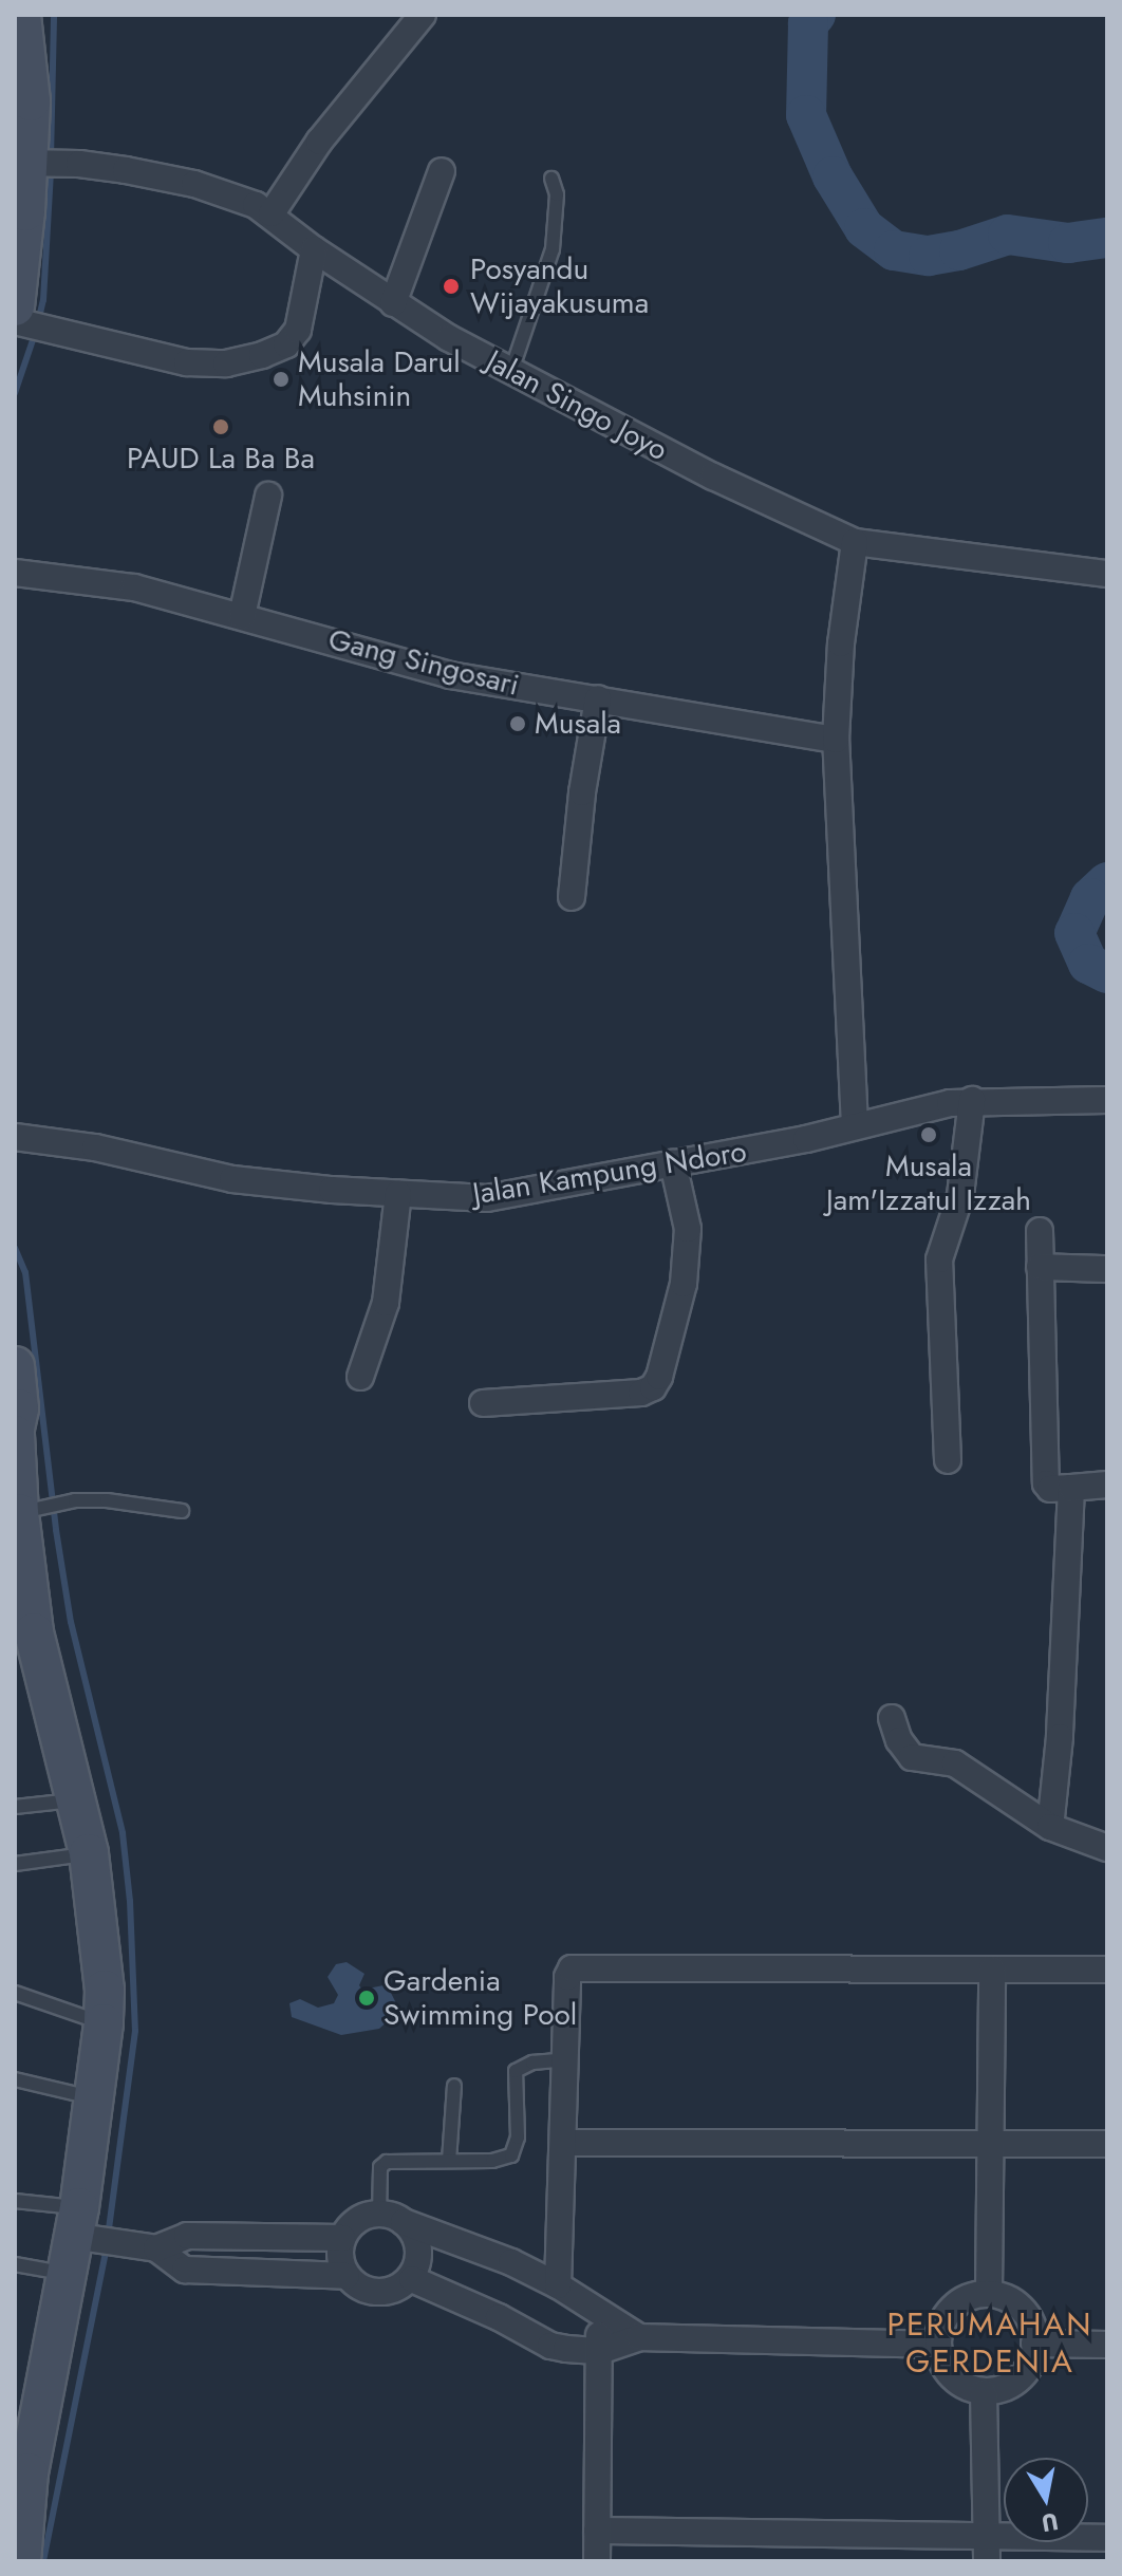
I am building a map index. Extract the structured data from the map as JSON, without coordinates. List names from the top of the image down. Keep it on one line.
{"streets":{"street":["Jalan Singo Joyo","Gang Singosari","Jalan Kampung Ndoro"]},"districts":["PERUMAHAN GERDENIA"],"places":["Posyandu Wijayakusuma","Musala Darul Muhsinin","PAUD La Ba Ba","Musala","Musala Jam'Izzatul Izzah","Gardenia Swimming Pool"],"north":"bottom"}
